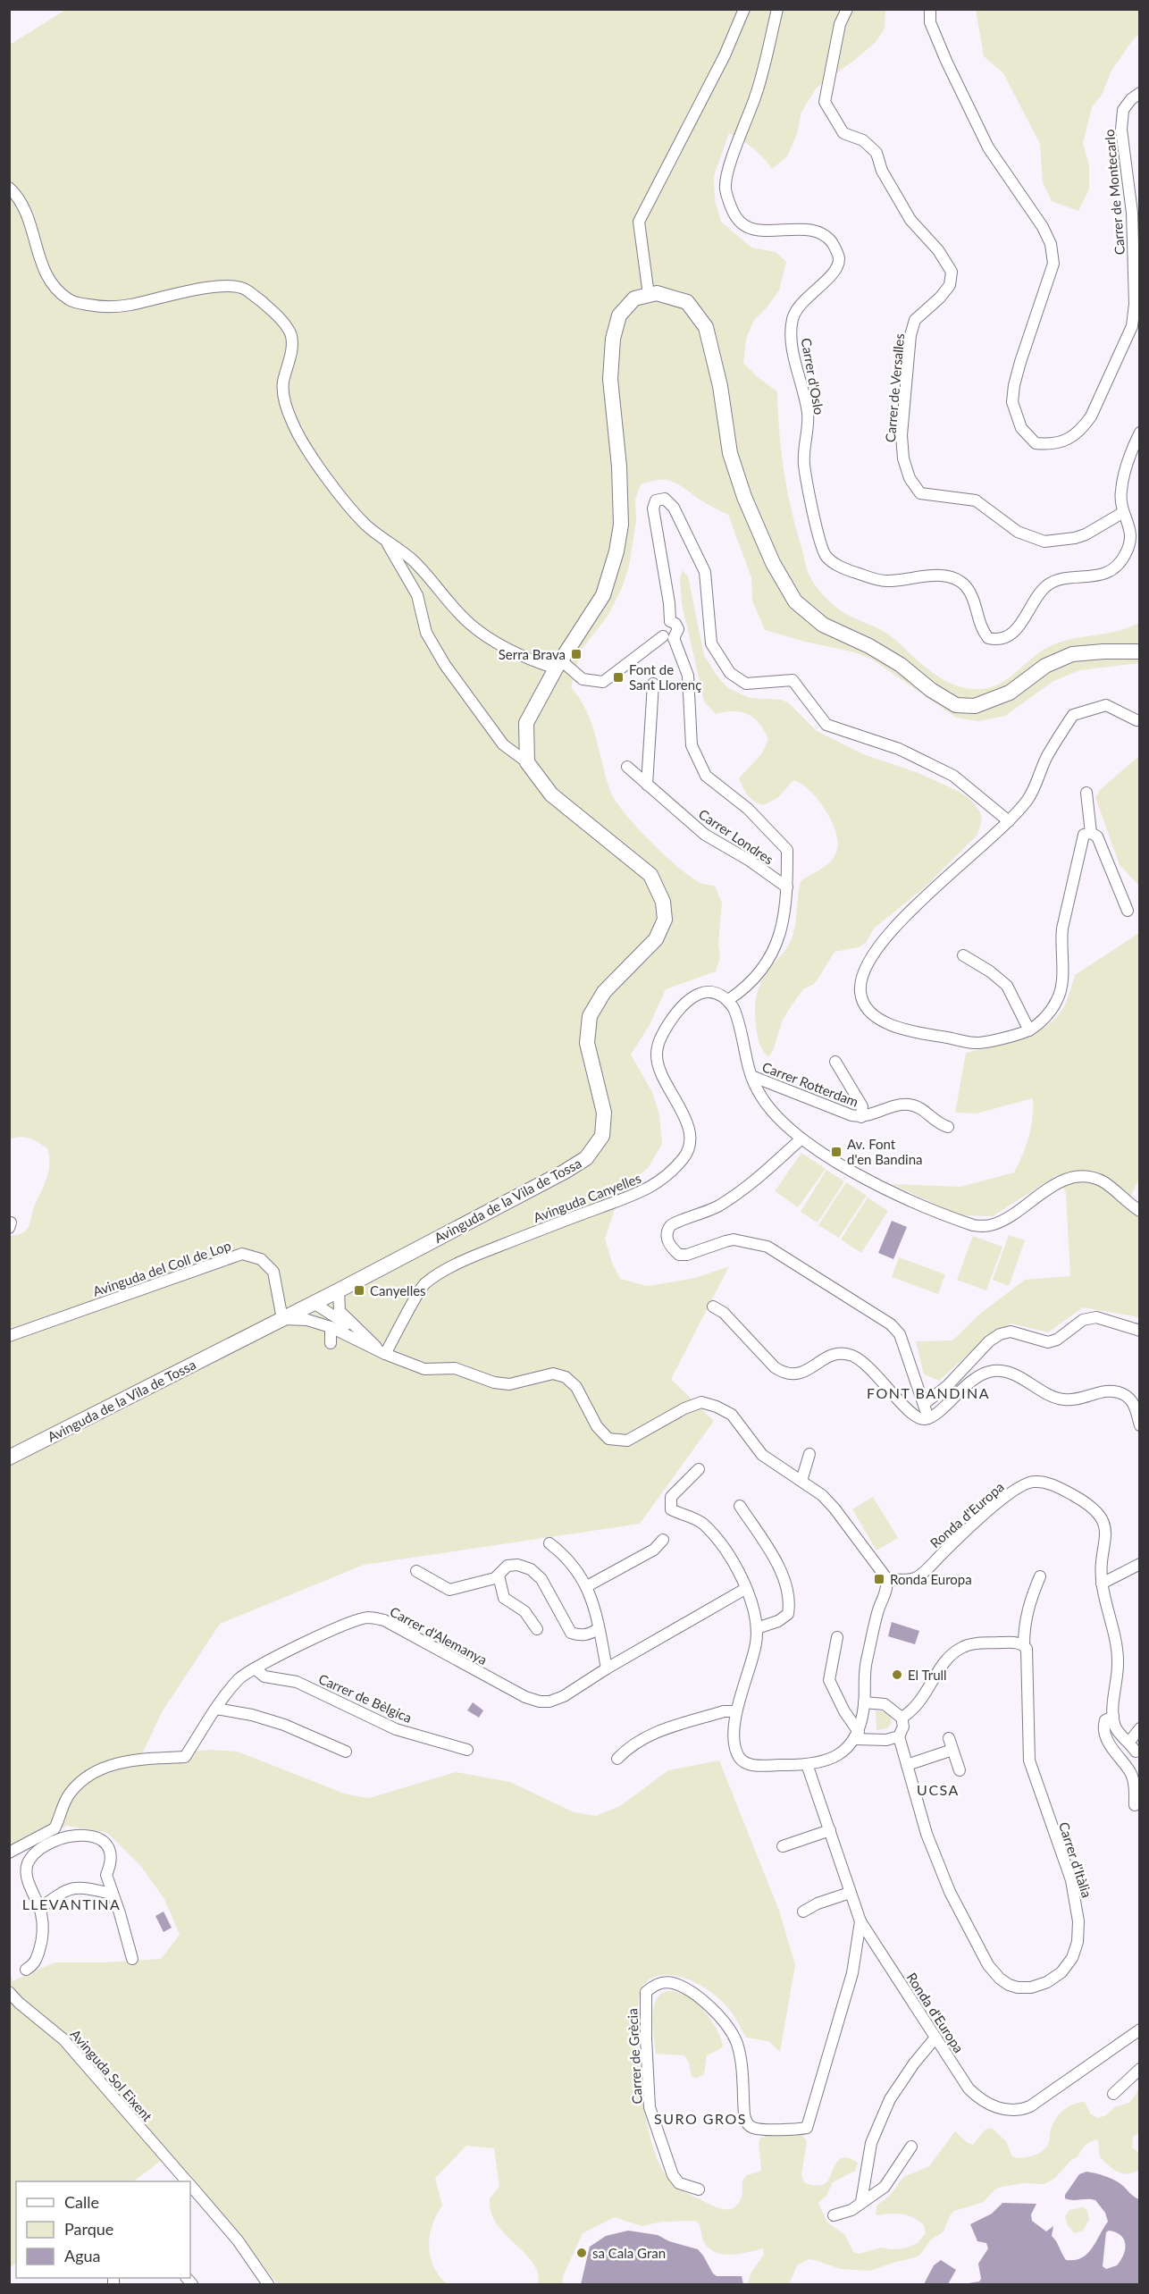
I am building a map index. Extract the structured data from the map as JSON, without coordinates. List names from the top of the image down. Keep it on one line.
{"streets":{"main road":["Avinguda de la Vila de Tossa"],"street":["Carrer de Montecarlo","Carrer d'Oslo","Carrer de Versalles","Carrer Londres","Carrer Rotterdam","Avinguda Canyelles","Avinguda del Coll de Lop","Ronda d'Europa","Carrer d'Alemanya","Carrer de Bèlgica","Carrer d'Itàlia","Carrer de Grècia","Avinguda Sol Eixent"]},"crossings":[["Carrer d'Oslo","Carrer de Versalles"],["Avinguda de la Vila de Tossa","Avinguda del Coll de Lop"],["Ronda d'Europa","Carrer de Grècia"],["Carrer d'Alemanya","Carrer de Bèlgica"]],"districts":["FONT BANDINA","UCSA","LLEVANTINA","SURO GROS"],"places":{"transit":["Serra Brava","Font de Sant Llorenç","Av. Font d'en Bandina","Canyelles","Ronda Europa"],"other":["El Trull","sa Cala Gran"]},"legend":["Calle","Parque","Agua"]}
